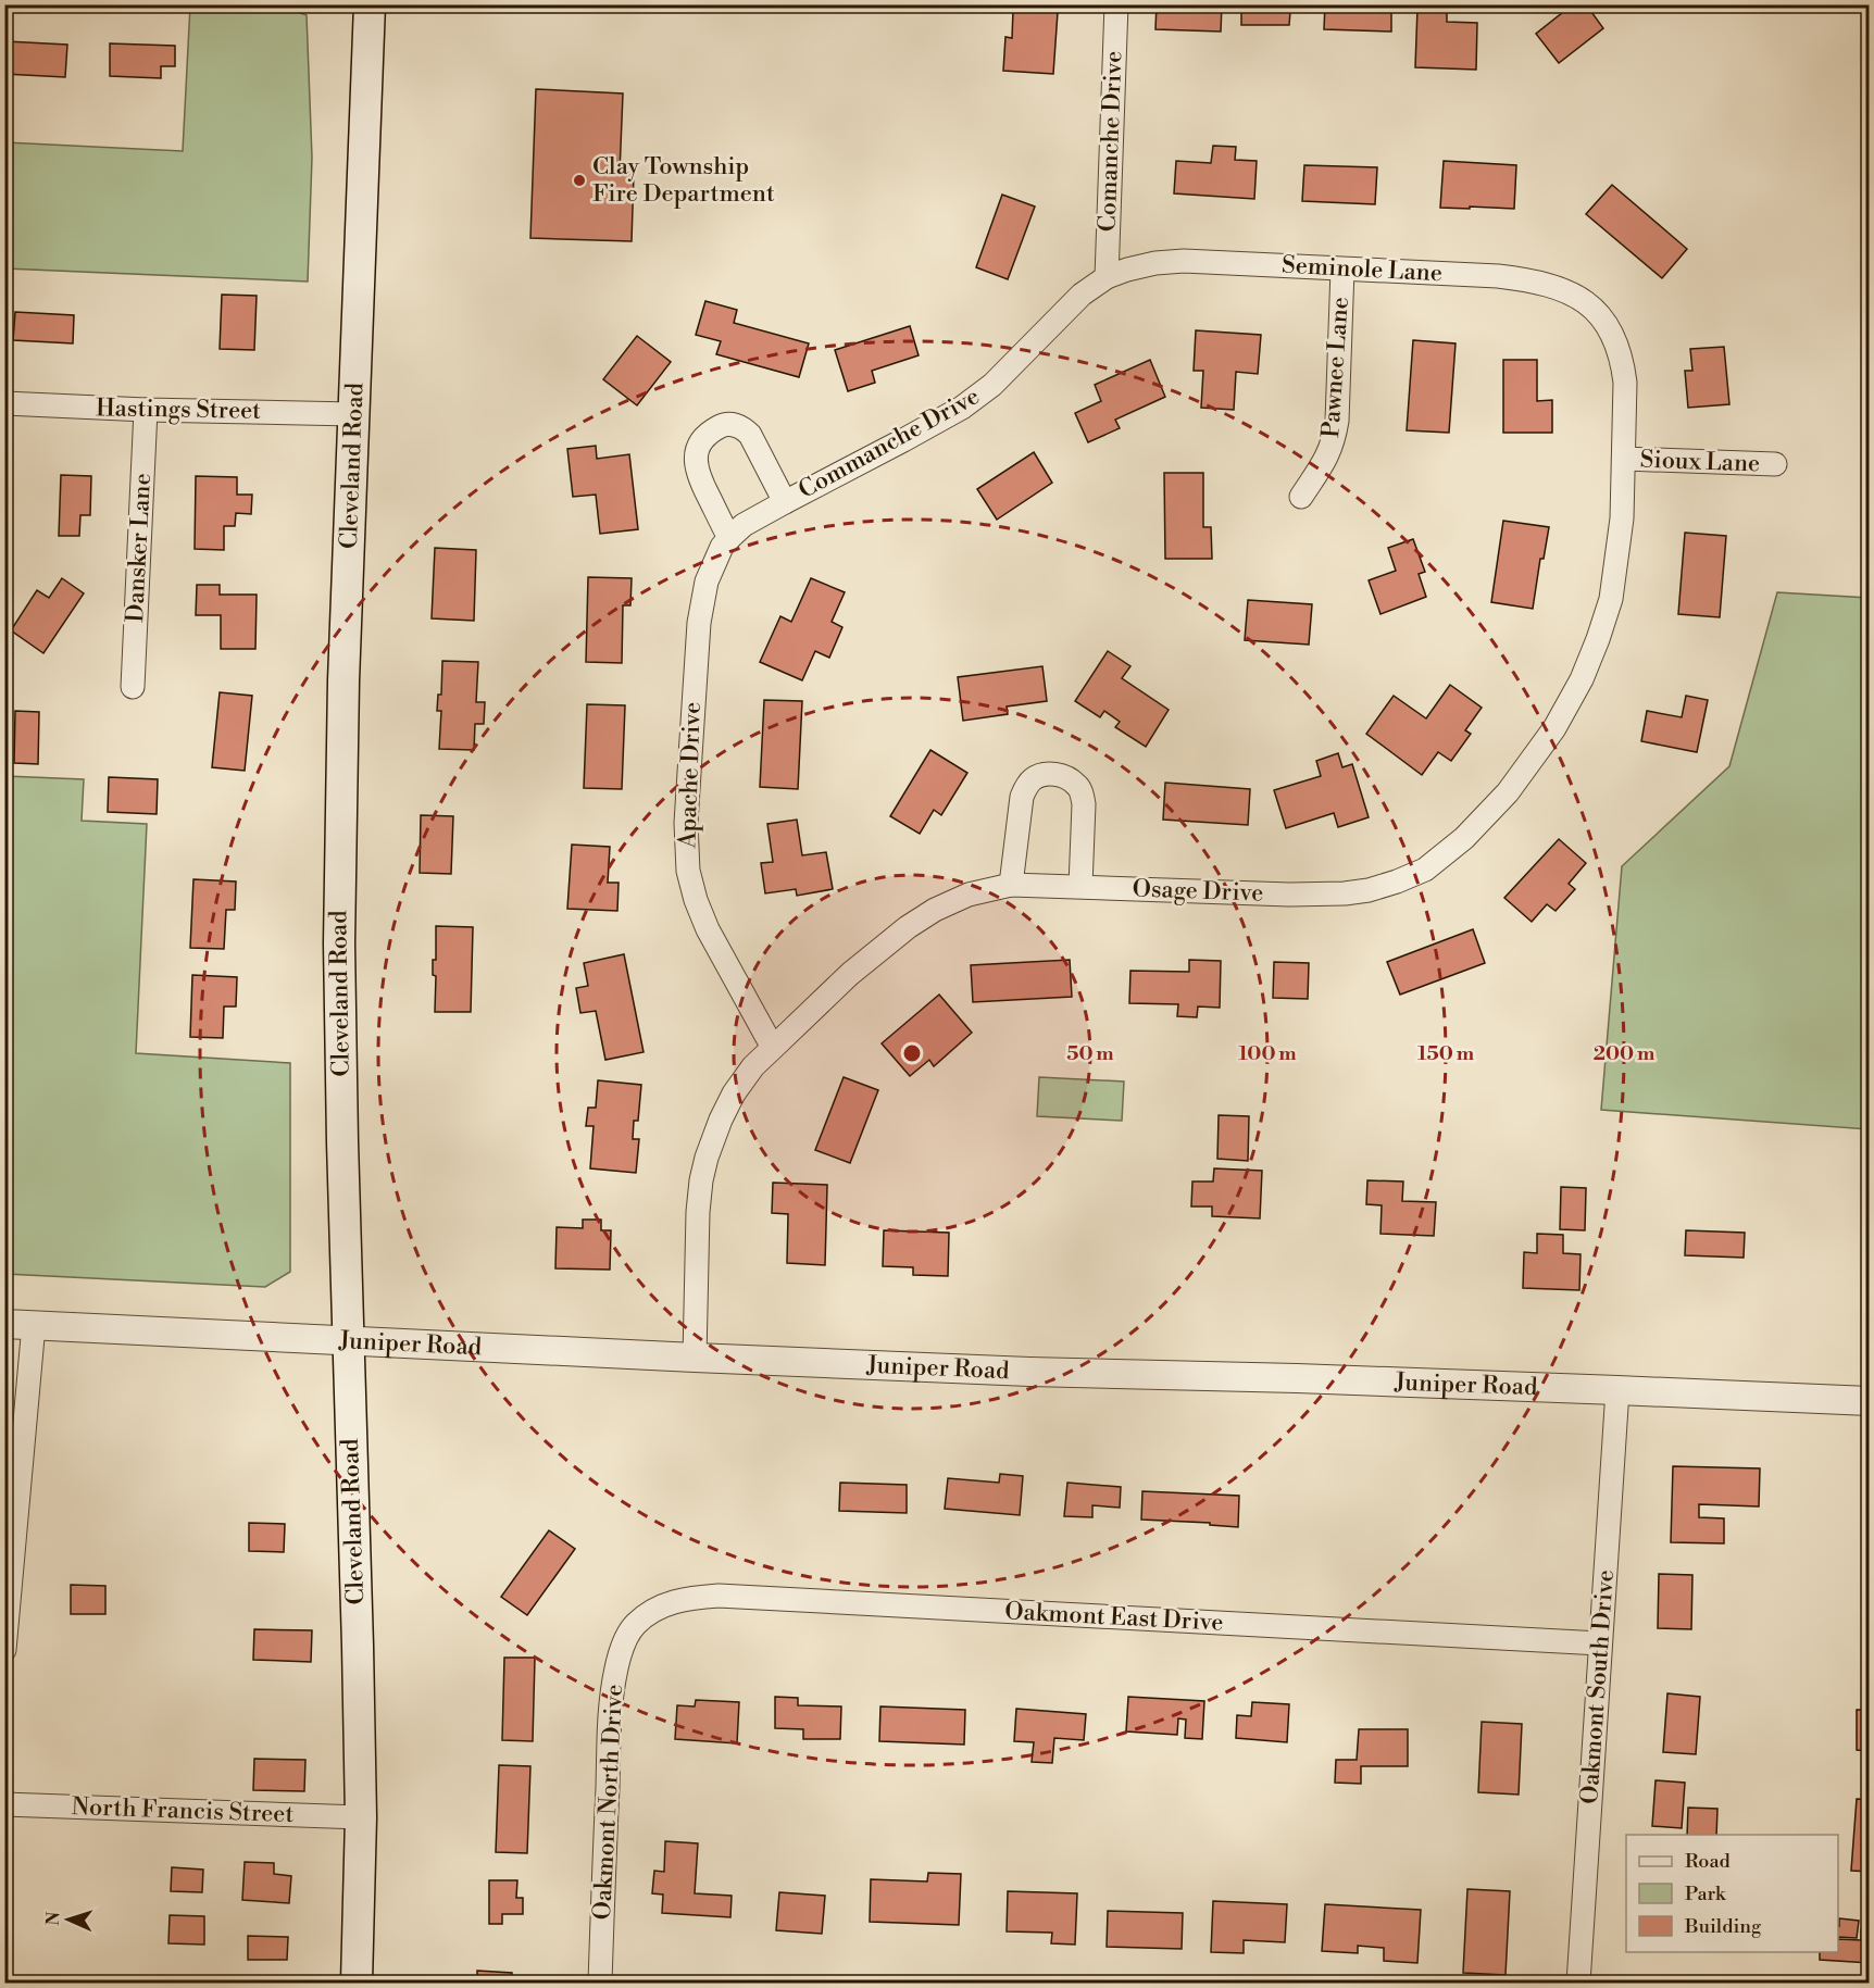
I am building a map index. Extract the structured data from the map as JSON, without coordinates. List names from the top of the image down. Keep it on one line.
{"streets":{"main road":["Cleveland Road"],"street":["Comanche Drive","Seminole Lane","Pawnee Lane","Hastings Street","Commanche Drive","Sioux Lane","Dansker Lane","Apache Drive","Osage Drive","Juniper Road","Oakmont East Drive","Oakmont South Drive","Oakmont North Drive","North Francis Street"]},"crossings":[["Comanche Drive","Seminole Lane"],["Comanche Drive","Commanche Drive"],["Seminole Lane","Pawnee Lane"],["Seminole Lane","Commanche Drive"],["Seminole Lane","Osage Drive"],["Hastings Street","Cleveland Road"],["Hastings Street","Dansker Lane"],["Commanche Drive","Apache Drive"],["Sioux Lane","Osage Drive"],["Cleveland Road","Juniper Road"],["Cleveland Road","North Francis Street"],["Apache Drive","Osage Drive"],["Juniper Road","Oakmont South Drive"],["Oakmont East Drive","Oakmont South Drive"],["Oakmont East Drive","Oakmont North Drive"]],"places":["Clay Township Fire Department"],"legend":["Road","Park","Building"],"north":"left","rings":["50 m","100 m","150 m","200 m"]}
